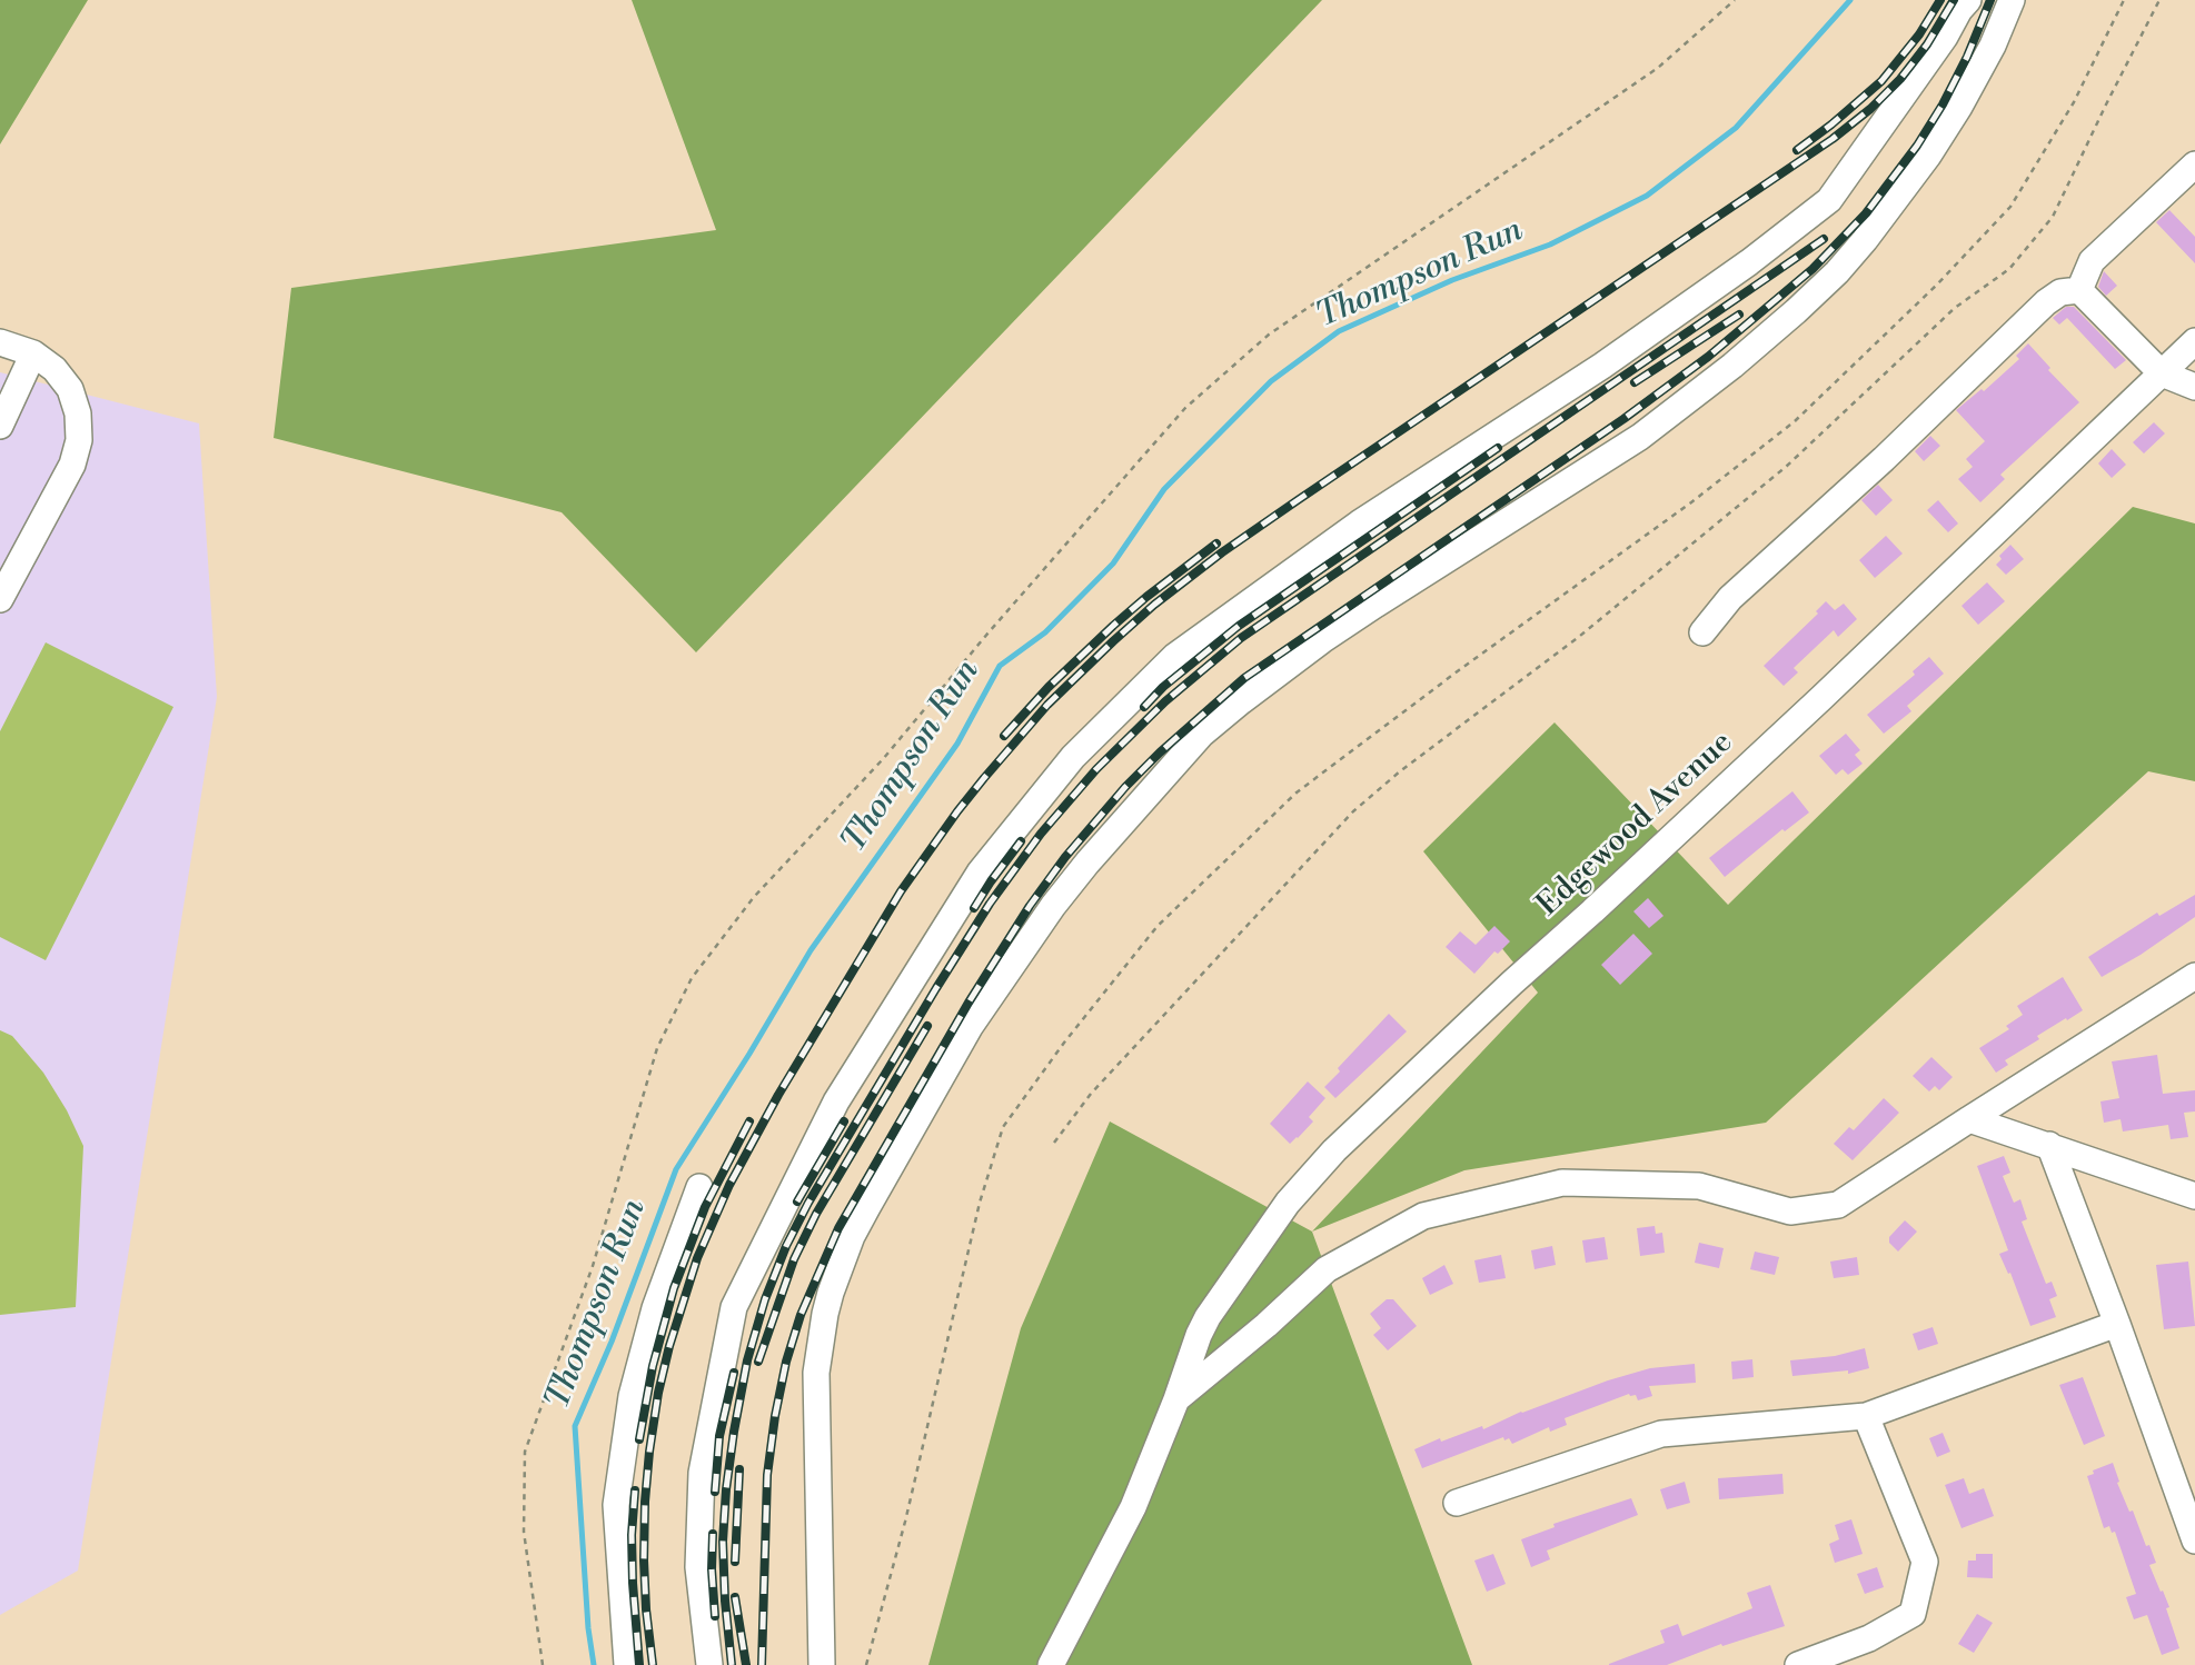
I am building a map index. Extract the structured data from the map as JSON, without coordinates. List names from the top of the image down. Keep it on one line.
{"streets":{"street":["Edgewood Avenue"]},"water":["Thompson Run"]}
